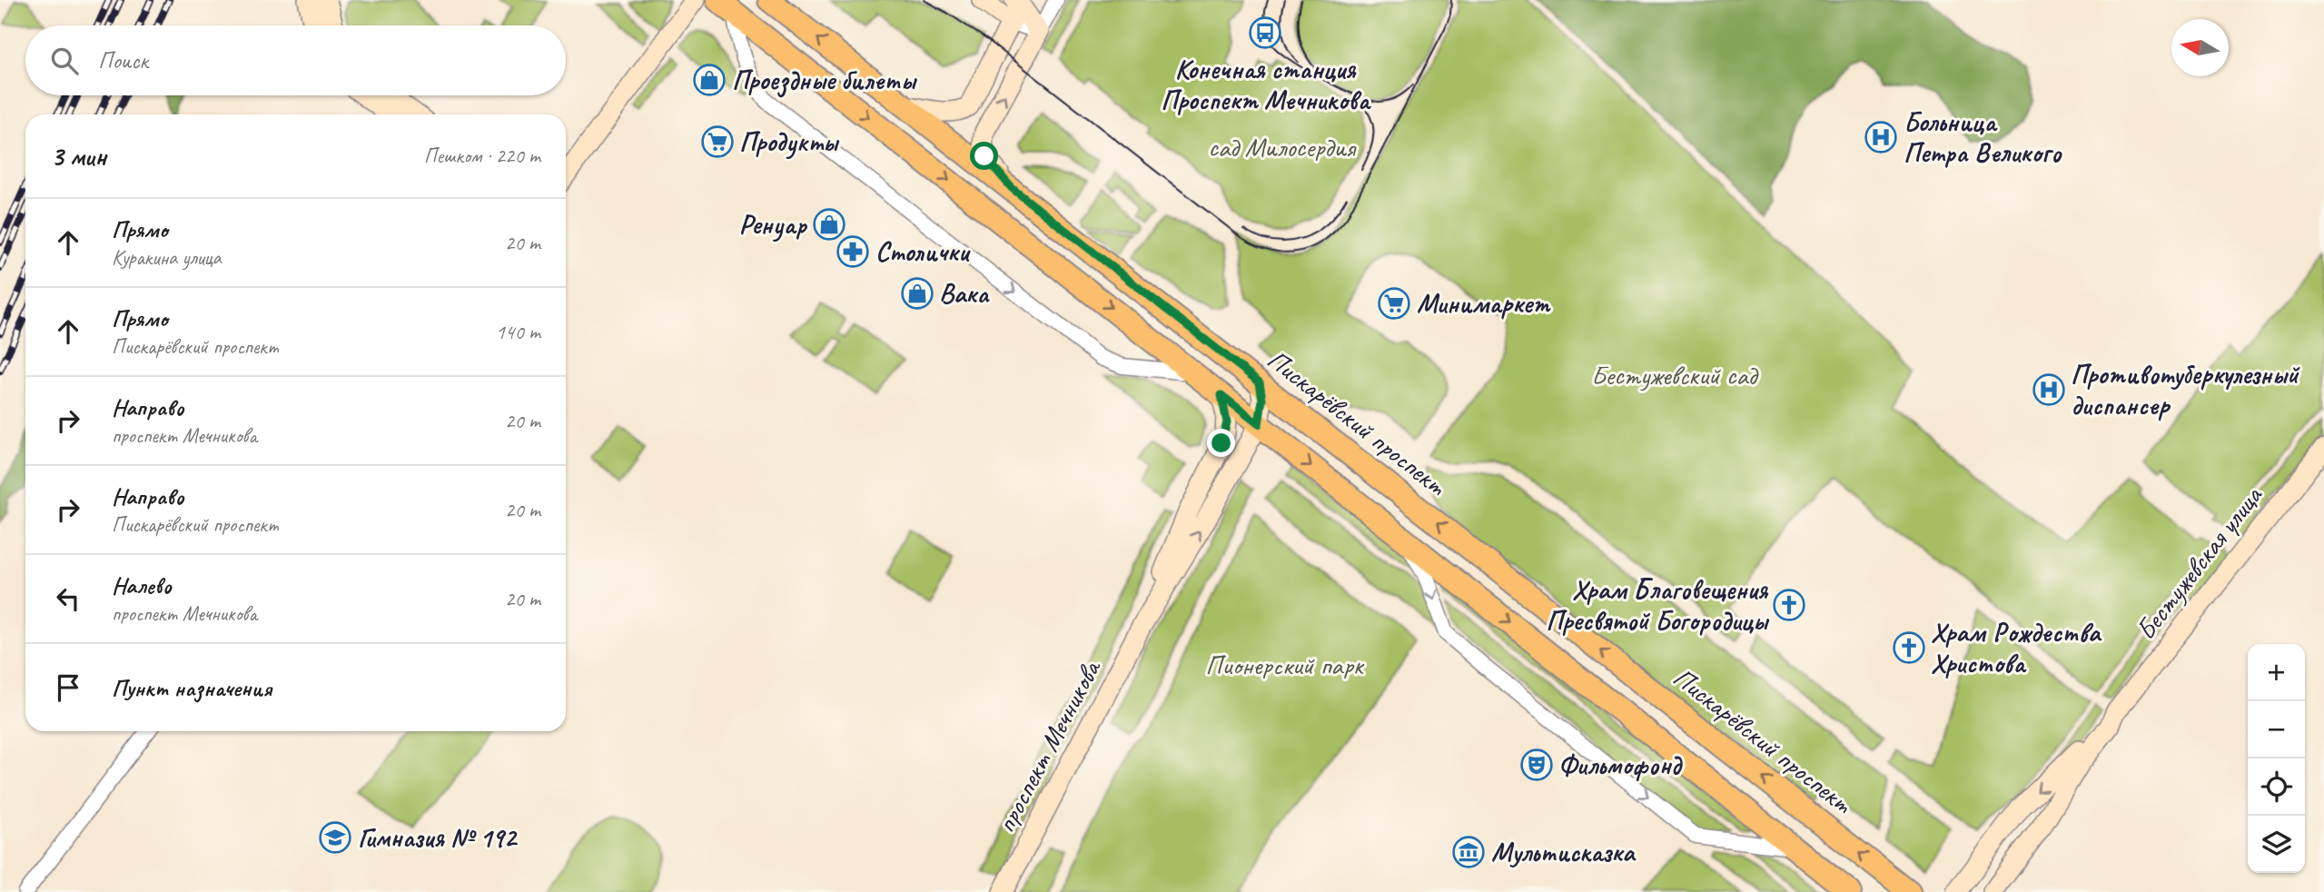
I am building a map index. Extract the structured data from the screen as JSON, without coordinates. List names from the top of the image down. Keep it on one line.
{"streets":{"main road":["Пискарёвский проспект"],"street":["Бестужевская улица","проспект Мечникова"]},"crossings":[["Пискарёвский проспект","проспект Мечникова"]],"parks":["сад Милосердия","Бестужевский сад","Пионерский парк"],"places":{"bus stop":["Конечная станция Проспект Мечникова"],"shop":["Проездные билеты","Ренуар","Вака"],"hospital":["Больница Петра Великого","Противотуберкулезный диспансер"],"supermarket":["Продукты","Минимаркет"],"pharmacy":["Столички"],"church":["Храм Благовещения Пресвятой Богородицы","Храм Рождества Христова"],"theatre":["Фильмофонд"],"school or university":["Гимназия № 192"],"museum":["Мультисказка"]},"north":"left","page":{"search":"Поиск","heading":["3 мин","Пешком · 220 m"],"list":[["Прямо","Куракина улица","20 m"],["Прямо","Пискарёвский проспект","140 m"],["Направо","проспект Мечникова","20 m"],["Направо","Пискарёвский проспект","20 m"],["Налево","проспект Мечникова","20 m"],"Пункт назначения"],"map_buttons":["+","−"]}}
